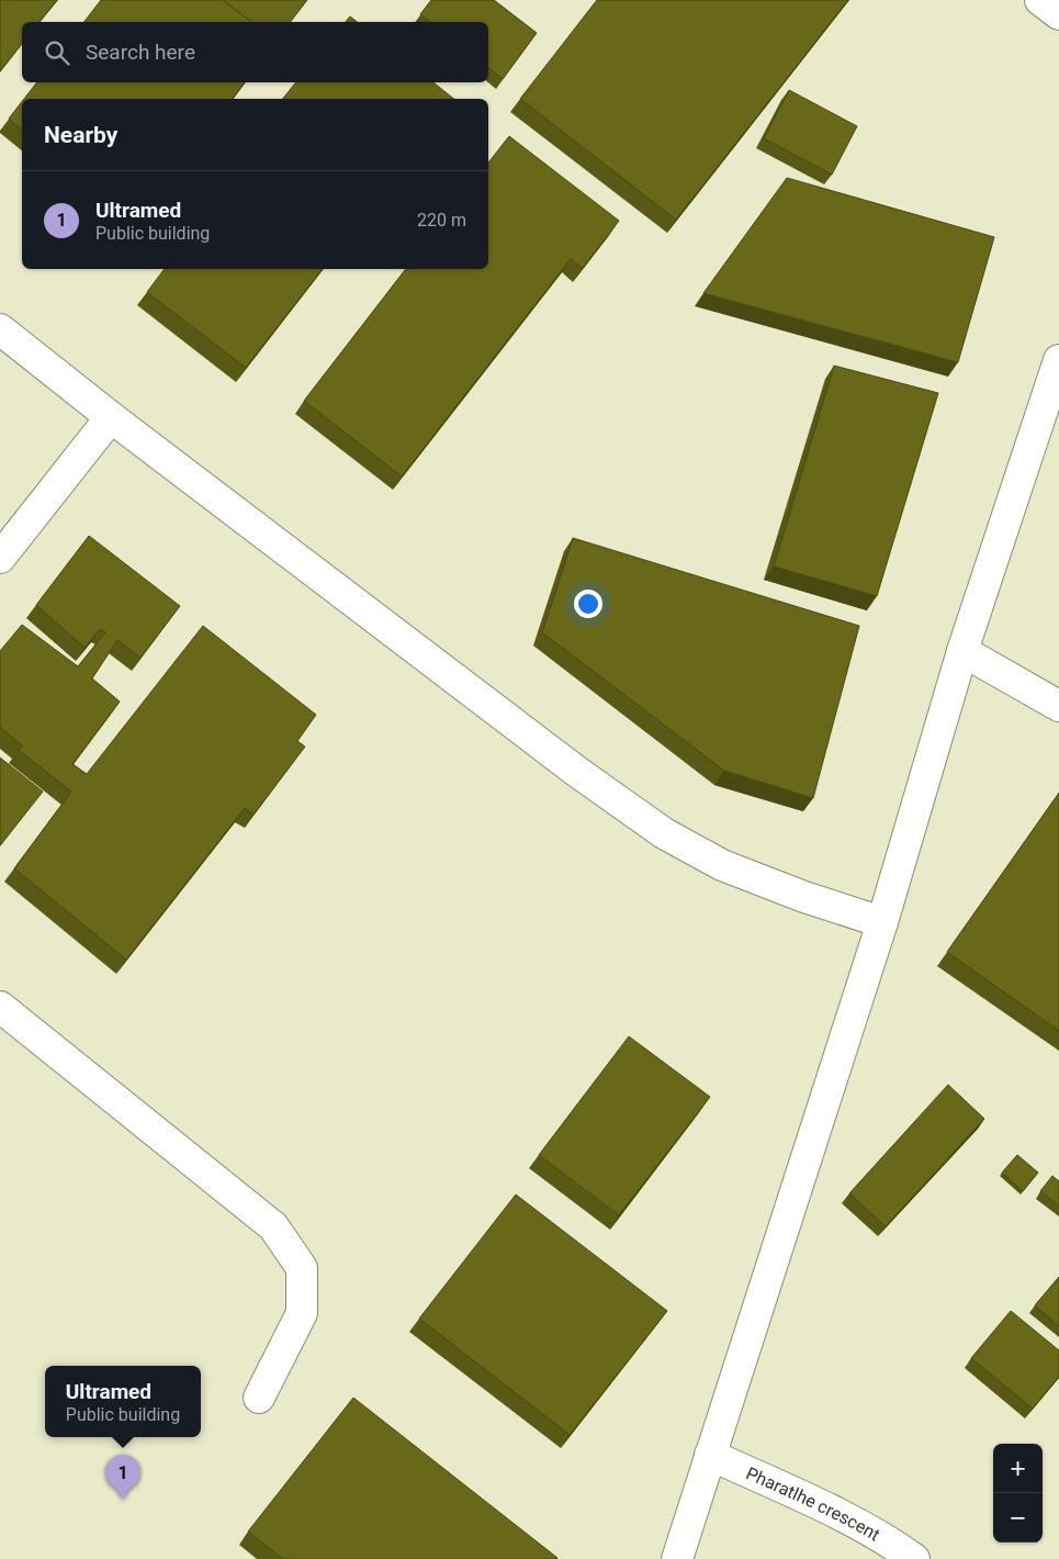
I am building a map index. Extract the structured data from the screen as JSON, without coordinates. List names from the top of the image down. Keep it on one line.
{"streets":{"street":["Pharatlhe crescent"]},"page":{"search":"Search here","heading":"Nearby","list":[{"mark":"1","name":"Ultramed","note":"Public building","value":"220 m"}],"popup":["Ultramed","Public building"],"map_buttons":["+","−"],"pins":"1"}}
